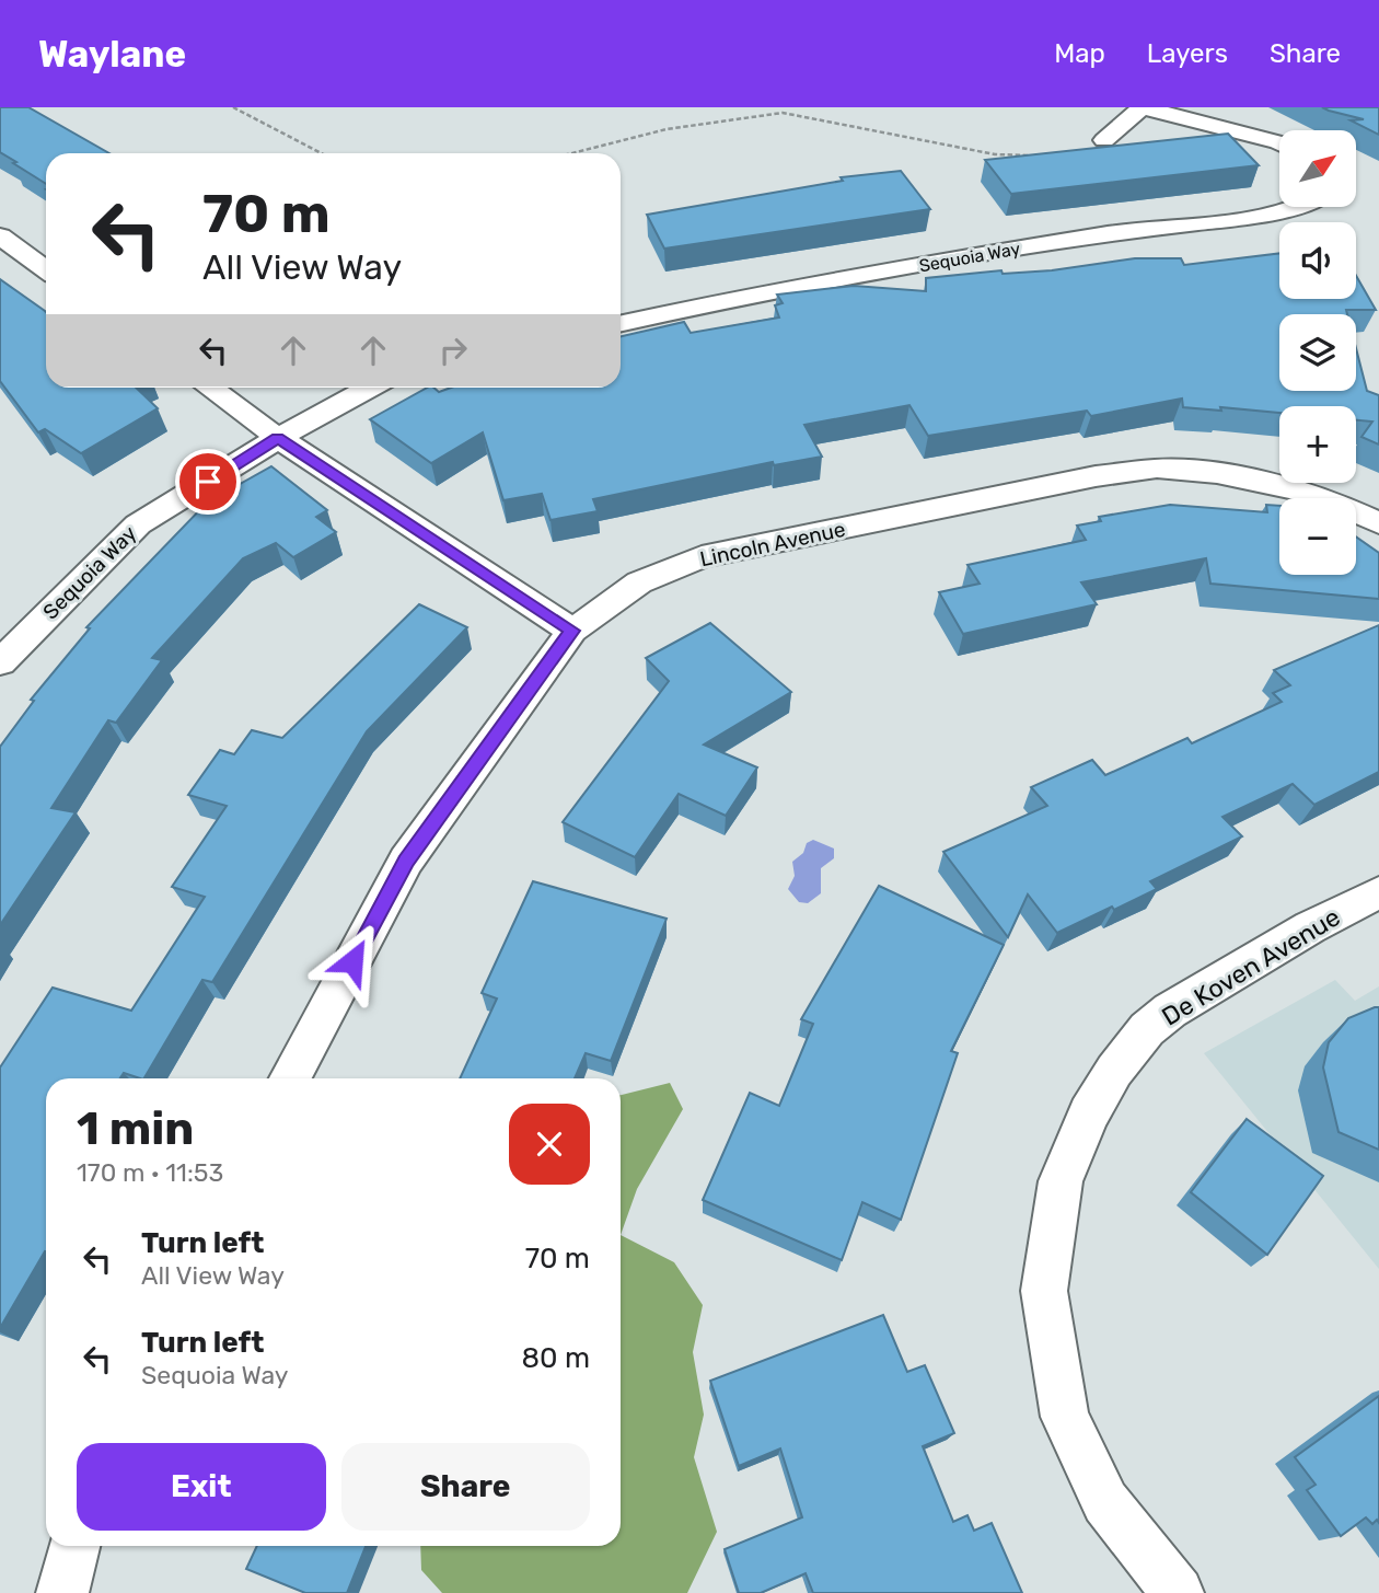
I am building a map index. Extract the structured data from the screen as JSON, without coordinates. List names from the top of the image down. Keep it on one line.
{"streets":{"street":["Sequoia Way","Lincoln Avenue","De Koven Avenue"]},"north":"top right","page":{"header":"Waylane","nav":["Map","Layers","Share"],"map_buttons":["+","−"],"turn":["70 m","All View Way"],"heading":["1 min","170 m · 11:53"],"list":[{"name":"Turn left","note":"All View Way","value":"70 m"},{"name":"Turn left","note":"Sequoia Way","value":"80 m"}],"buttons":["Exit","Share"]}}
